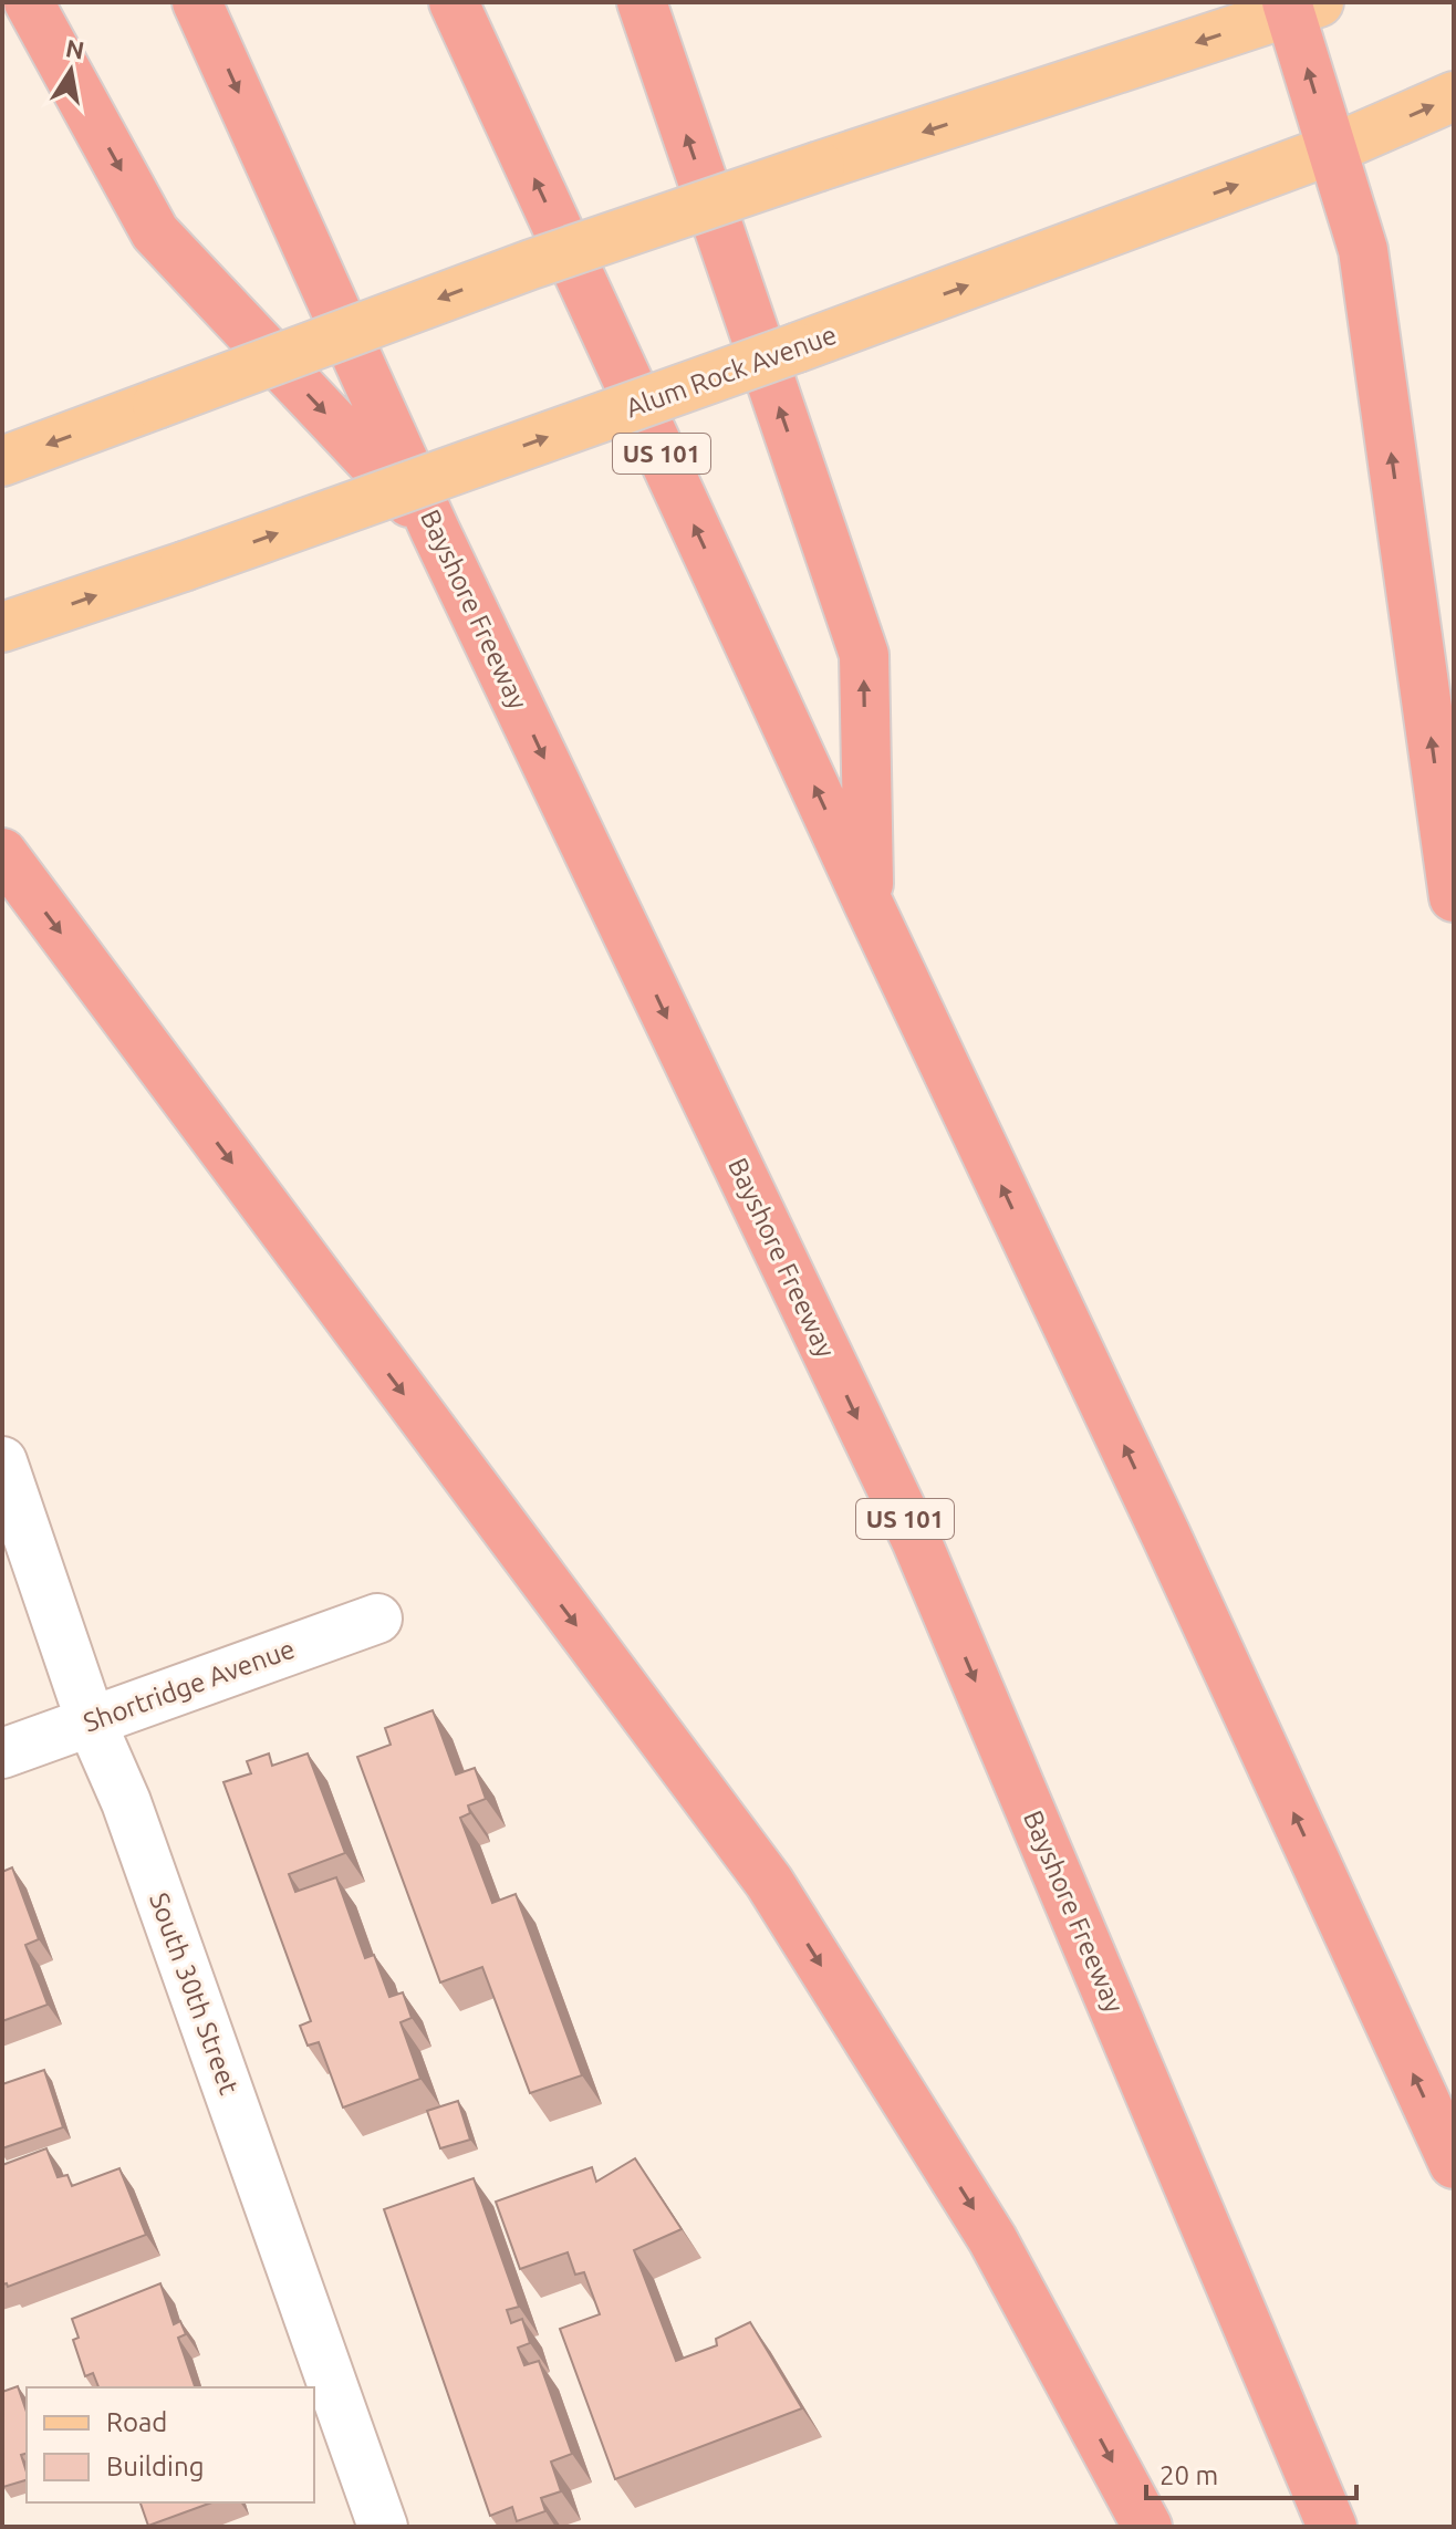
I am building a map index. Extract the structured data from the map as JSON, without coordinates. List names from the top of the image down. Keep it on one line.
{"streets":{"highway":["US 101","Bayshore Freeway"],"main road":["Alum Rock Avenue"],"street":["Shortridge Avenue","South 30th Street"]},"crossings":[["Shortridge Avenue","South 30th Street"]],"legend":["Road","Building"],"scale_bar":"20 m","north":"top"}
